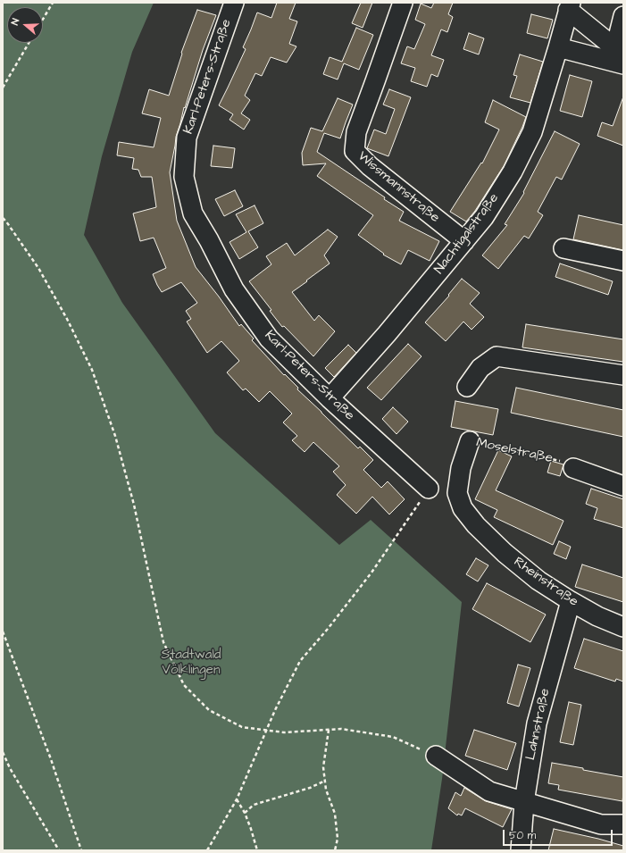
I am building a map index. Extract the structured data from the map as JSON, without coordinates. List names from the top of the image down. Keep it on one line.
{"streets":{"street":["Karl-Peters-Straße","Wissmannstraße","Nachtigalstraße","Moselstraße","Rheinstraße","Lahnstraße"]},"crossings":[["Karl-Peters-Straße","Nachtigalstraße"],["Wissmannstraße","Nachtigalstraße"],["Moselstraße","Rheinstraße"],["Rheinstraße","Lahnstraße"]],"parks":["Stadtwald Völklingen"],"scale_bar":"50 m","north":"left"}
